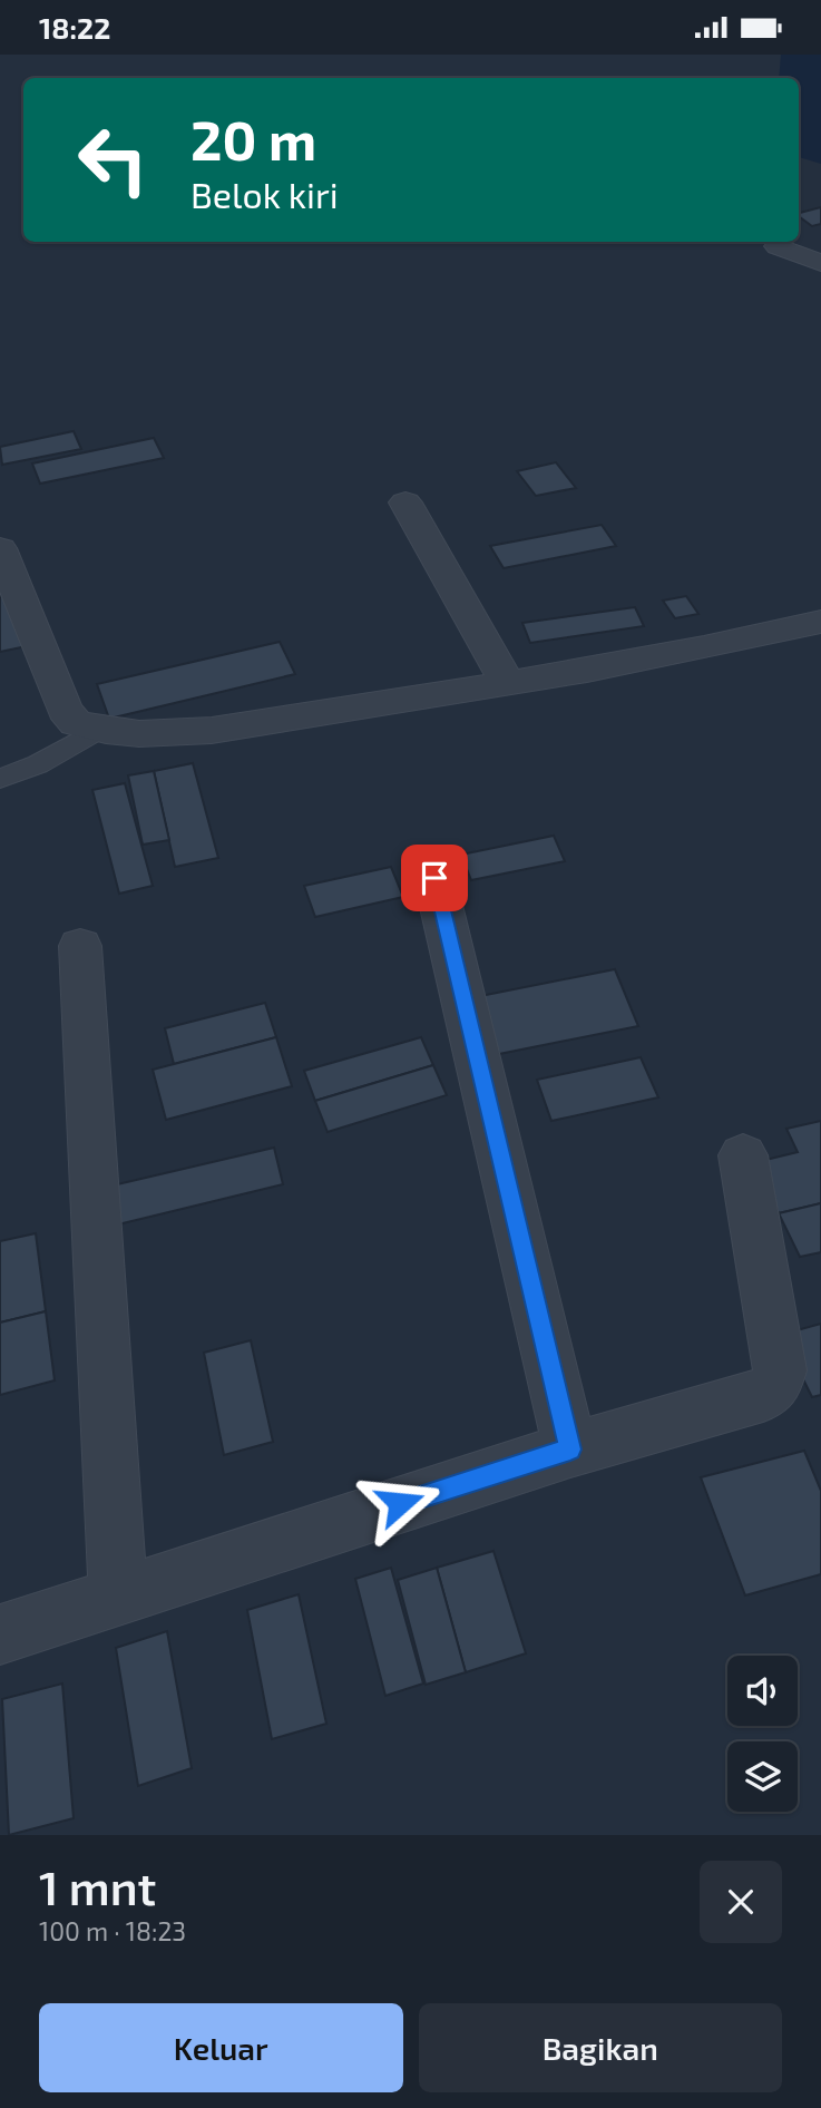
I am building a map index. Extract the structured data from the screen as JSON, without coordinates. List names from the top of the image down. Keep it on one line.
{"page":{"status":"18:22","turn":["20 m","Belok kiri"],"heading":["1 mnt","100 m · 18:23"],"buttons":["Keluar","Bagikan"]}}
